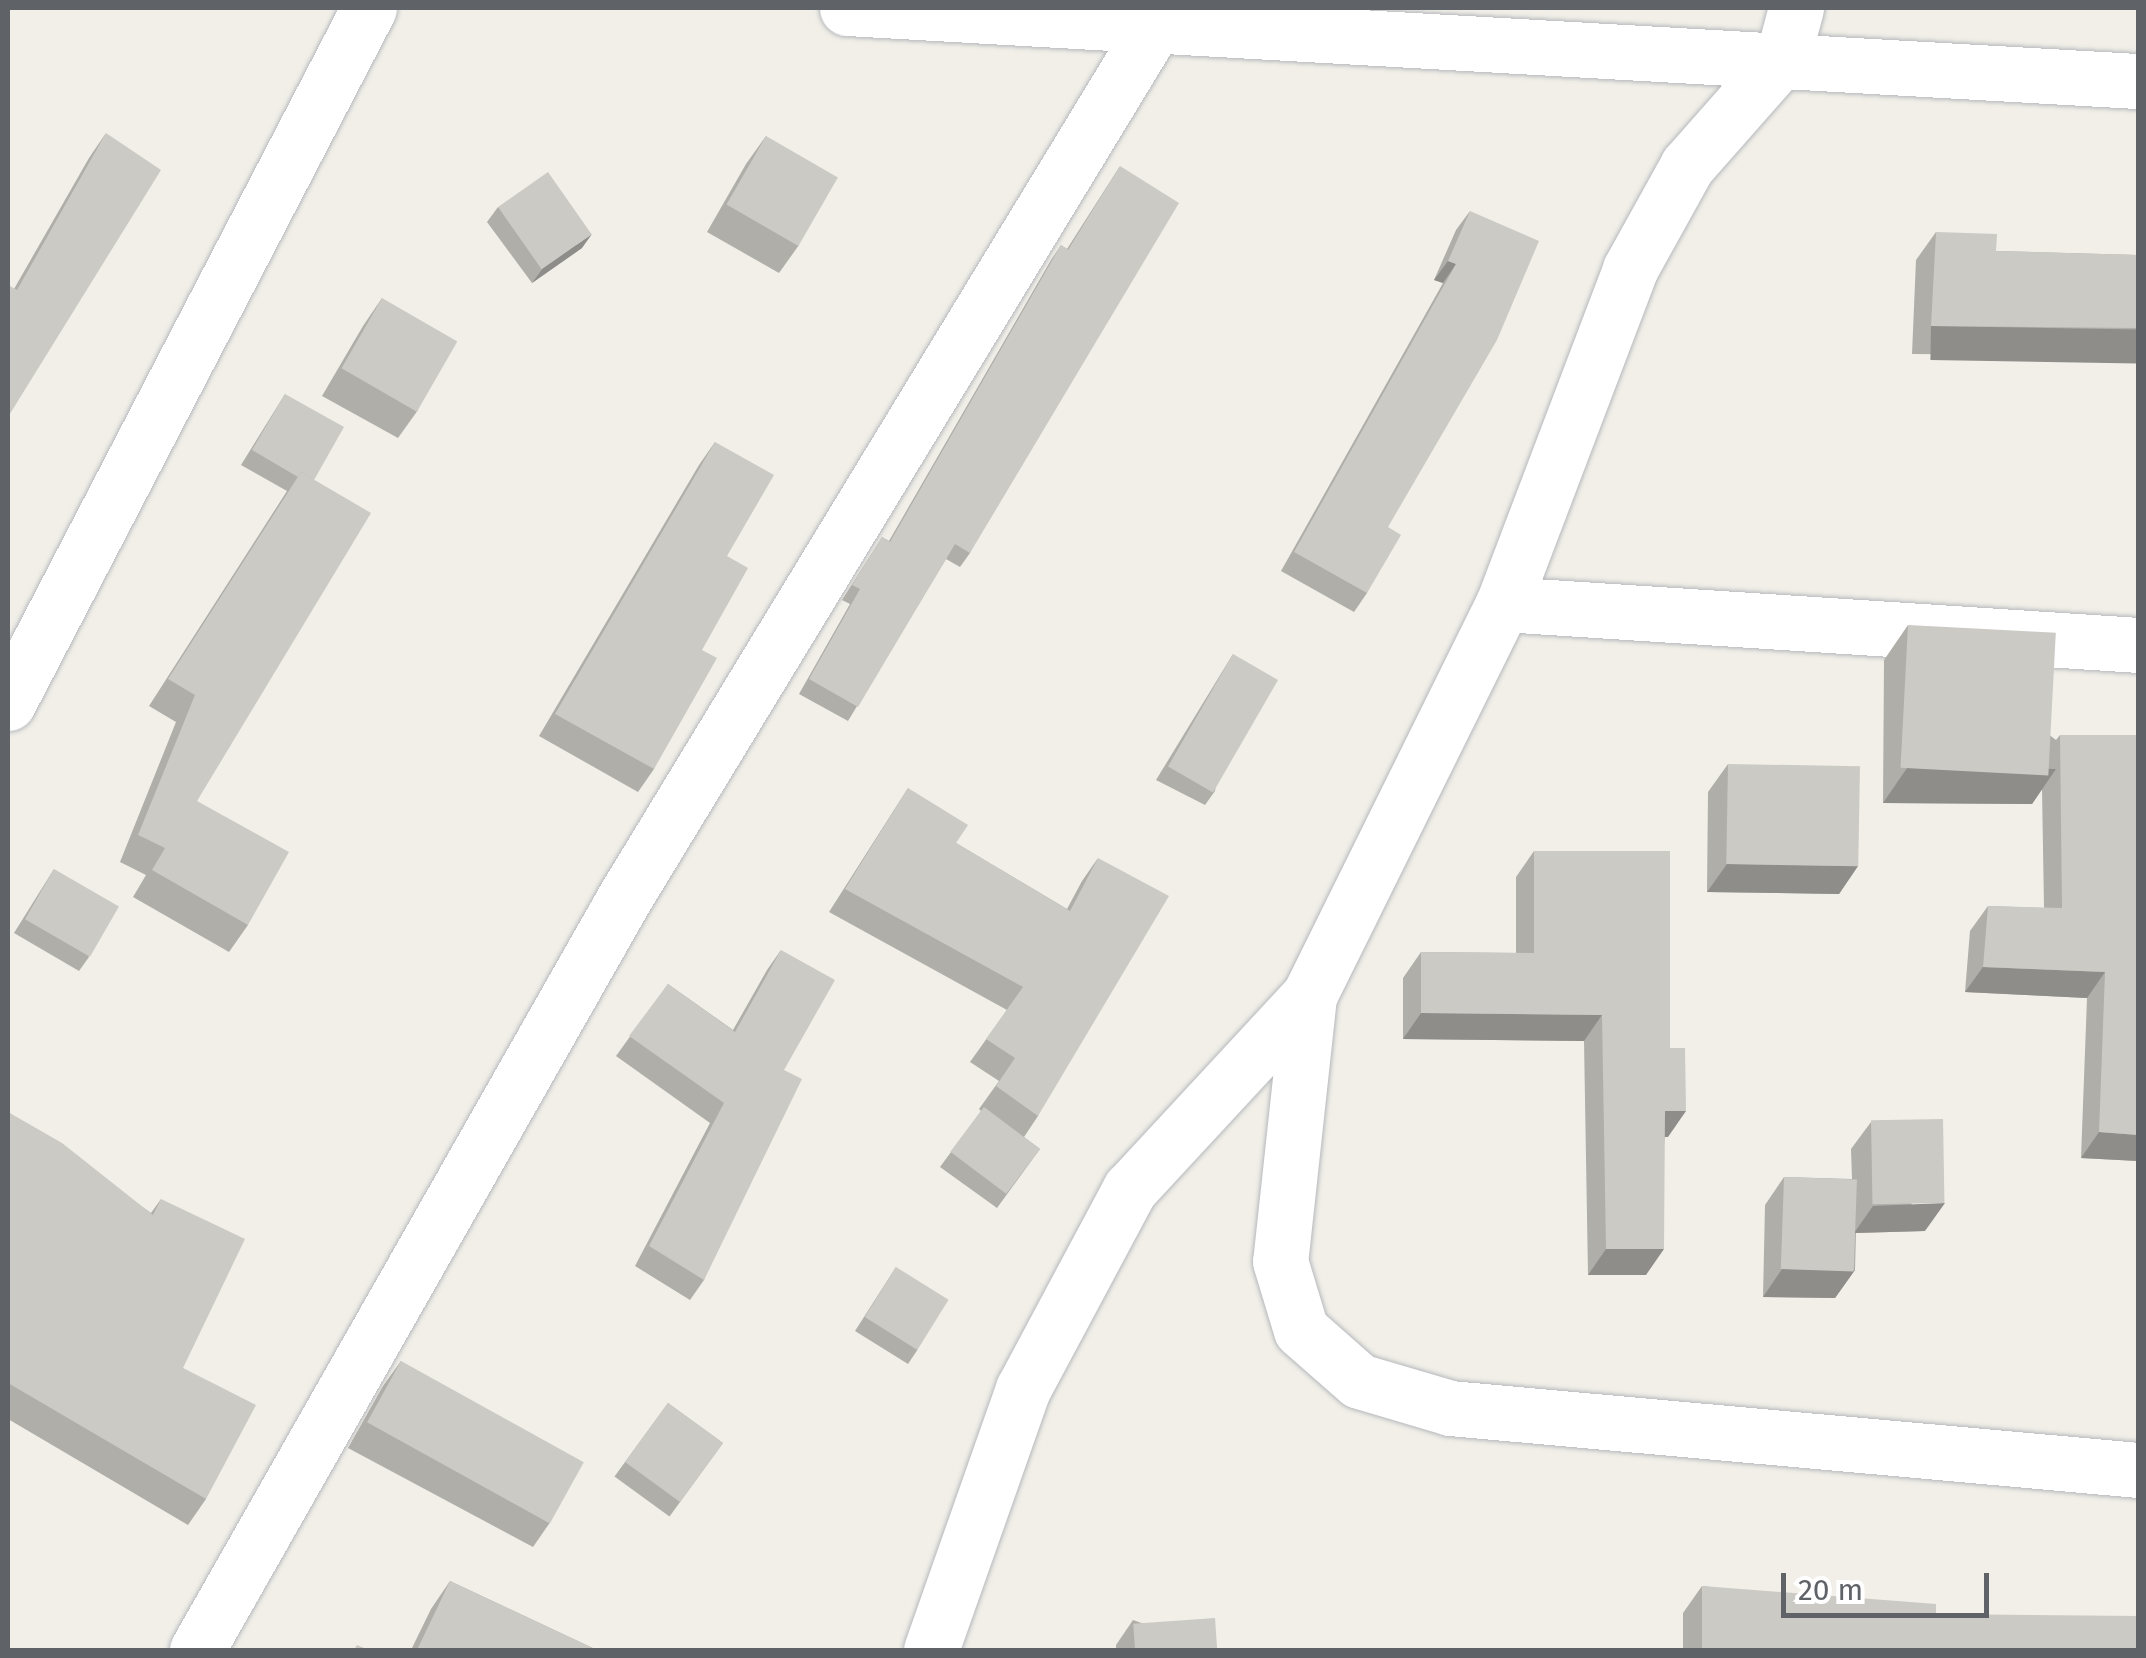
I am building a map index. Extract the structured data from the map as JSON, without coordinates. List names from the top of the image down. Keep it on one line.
{"scale_bar":"20 m"}
